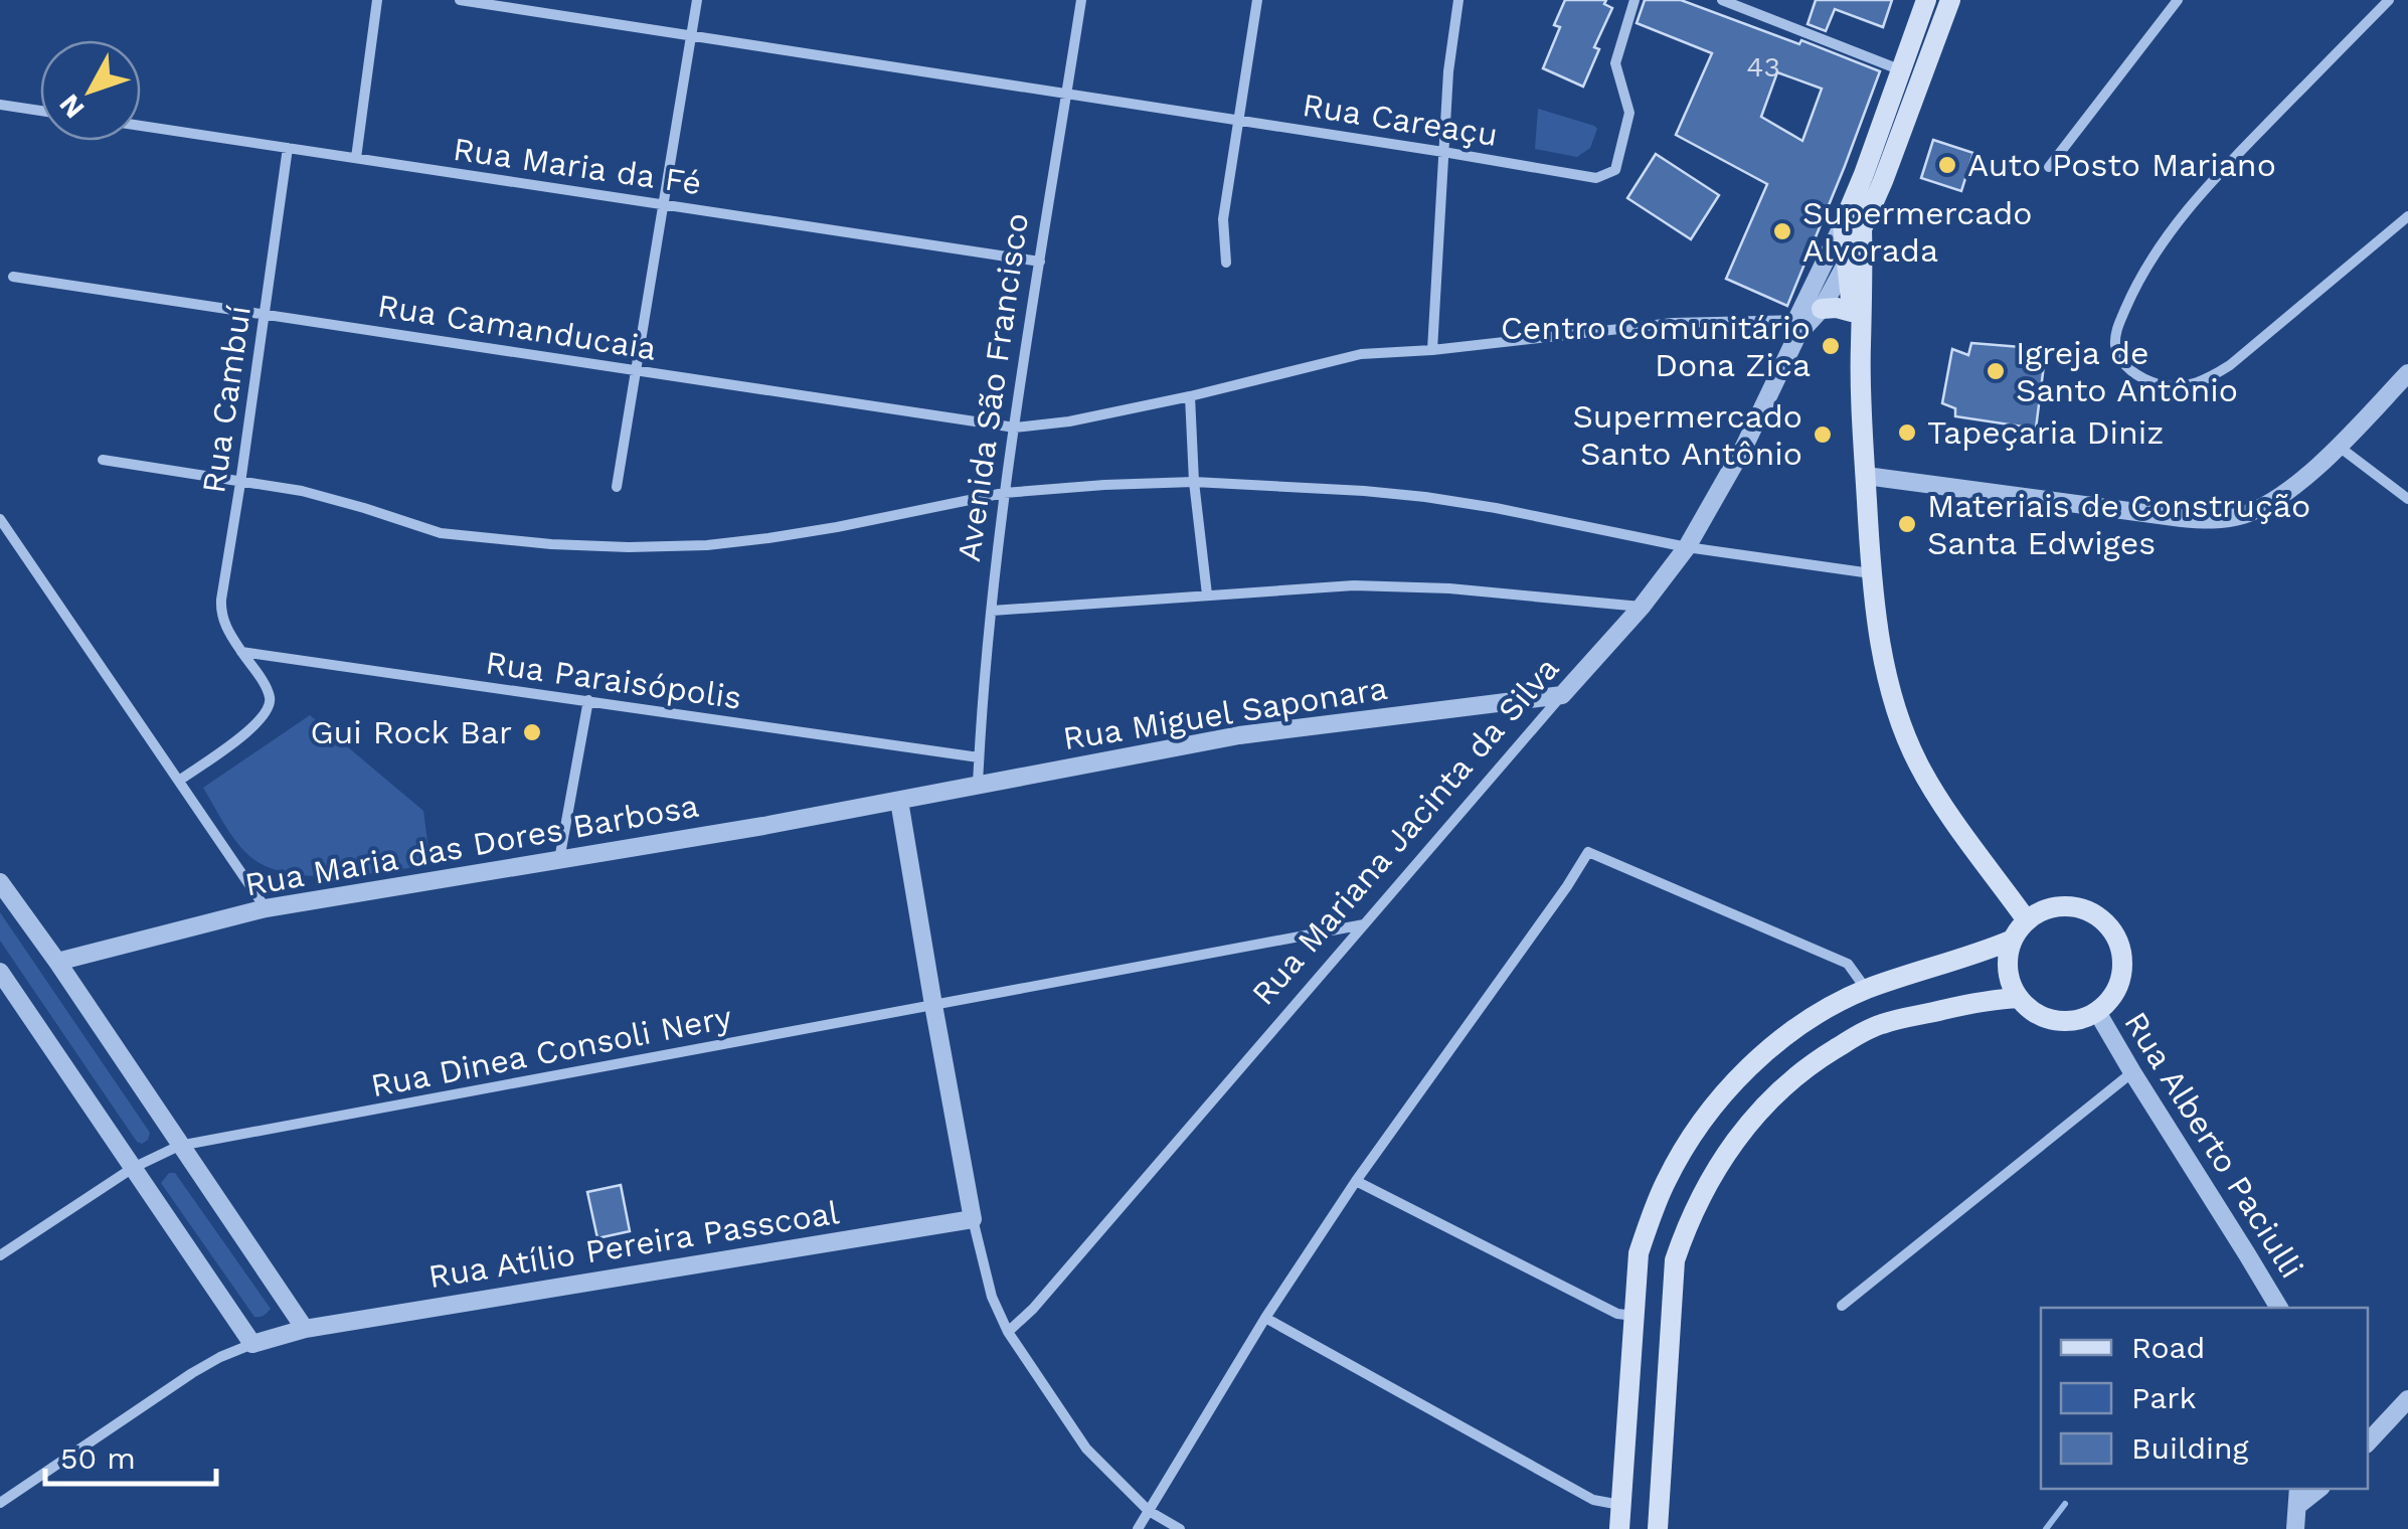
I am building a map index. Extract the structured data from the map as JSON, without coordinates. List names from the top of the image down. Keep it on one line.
{"streets":{"main road":["Rua Alberto Paciulli"],"street":["Rua Careaçu","Rua Maria da Fé","Rua Camanducaia","Avenida São Francisco","Rua Cambuí","Rua Paraisópolis","Rua Miguel Saponara","Rua Mariana Jacinta da Silva","Rua Maria das Dores Barbosa","Rua Dinea Consoli Nery","Rua Atílio Pereira Passcoal"]},"crossings":[["Rua Careaçu","Avenida São Francisco"],["Rua Maria da Fé","Avenida São Francisco"],["Rua Maria da Fé","Rua Cambuí"],["Rua Camanducaia","Avenida São Francisco"],["Rua Camanducaia","Rua Cambuí"],["Rua Camanducaia","Rua Mariana Jacinta da Silva"],["Avenida São Francisco","Rua Paraisópolis"],["Avenida São Francisco","Rua Miguel Saponara"],["Rua Cambuí","Rua Paraisópolis"],["Rua Miguel Saponara","Rua Mariana Jacinta da Silva"],["Rua Miguel Saponara","Rua Maria das Dores Barbosa"],["Rua Mariana Jacinta da Silva","Rua Dinea Consoli Nery"]],"places":["Auto Posto Mariano","Supermercado Alvorada","Centro Comunitário Dona Zica","Igreja de Santo Antônio","Tapeçaria Diniz","Supermercado Santo Antônio","Materiais de Construção Santa Edwiges","Gui Rock Bar"],"house_numbers":["43"],"legend":["Road","Park","Building"],"scale_bar":"50 m","north":"bottom left"}
